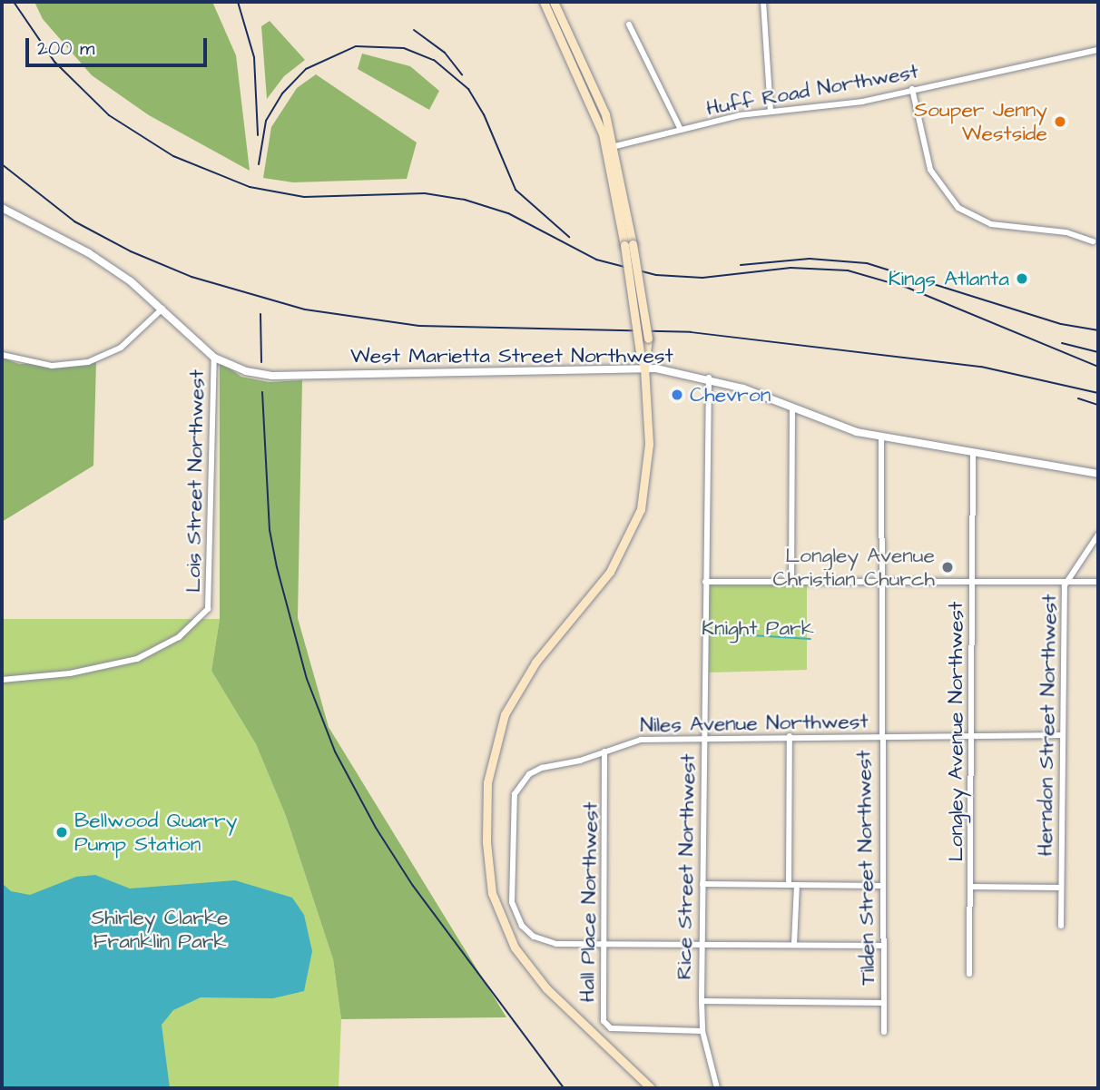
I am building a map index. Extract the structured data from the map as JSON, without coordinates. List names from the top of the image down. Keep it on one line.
{"streets":{"street":["Huff Road Northwest","West Marietta Street Northwest","Lois Street Northwest","Niles Avenue Northwest","Herndon Street Northwest","Longley Avenue Northwest","Rice Street Northwest","Tilden Street Northwest","Hall Place Northwest"]},"crossings":[["West Marietta Street Northwest","Lois Street Northwest"],["West Marietta Street Northwest","Longley Avenue Northwest"],["West Marietta Street Northwest","Rice Street Northwest"],["West Marietta Street Northwest","Tilden Street Northwest"],["Niles Avenue Northwest","Herndon Street Northwest"],["Niles Avenue Northwest","Longley Avenue Northwest"],["Niles Avenue Northwest","Rice Street Northwest"],["Niles Avenue Northwest","Tilden Street Northwest"],["Niles Avenue Northwest","Hall Place Northwest"],["Rice Street Northwest","Hall Place Northwest"]],"parks":["Knight Park","Shirley Clarke Franklin Park"],"places":["Souper Jenny Westside","Kings Atlanta","Chevron","Longley Avenue Christian Church","Bellwood Quarry Pump Station"],"scale_bar":"200 m"}
